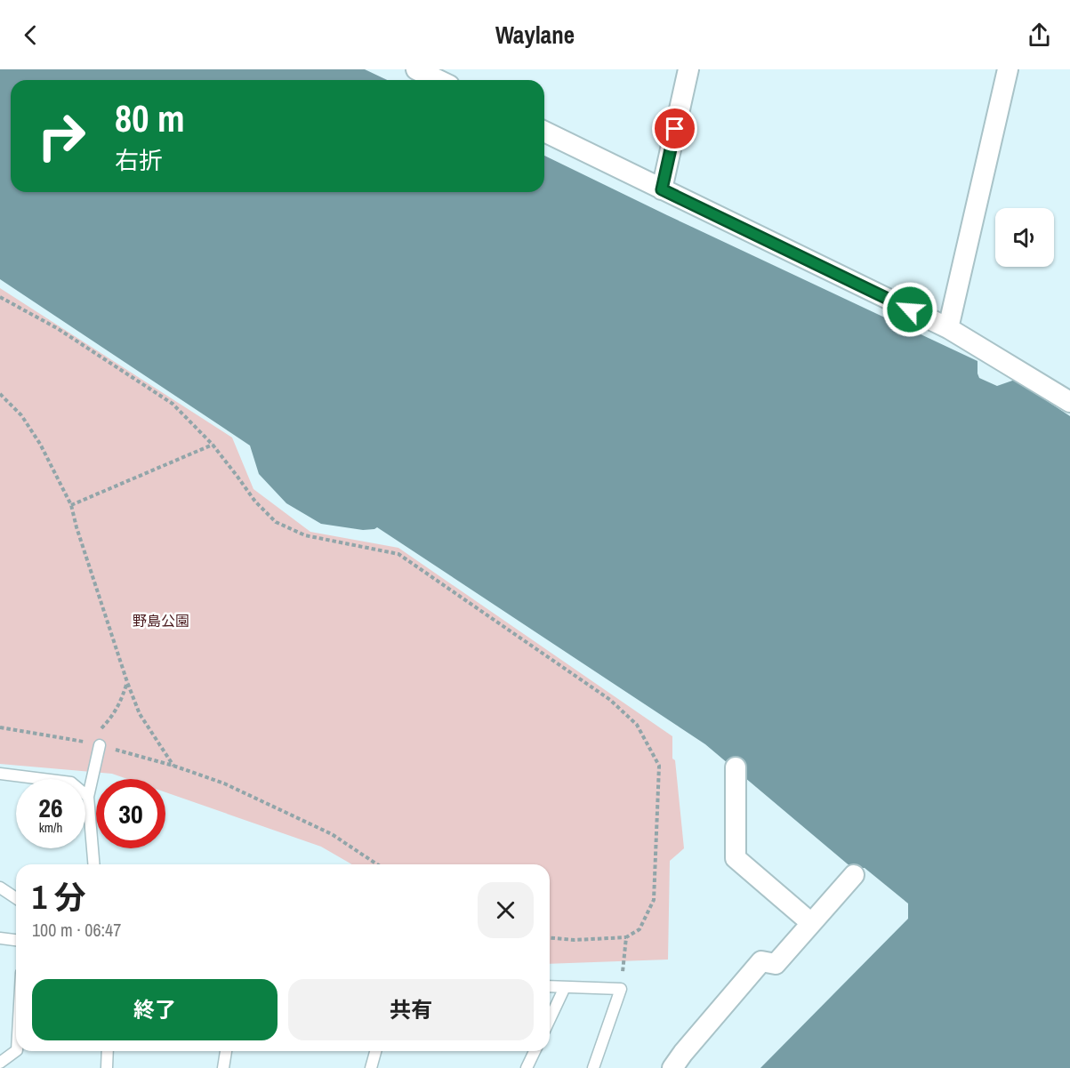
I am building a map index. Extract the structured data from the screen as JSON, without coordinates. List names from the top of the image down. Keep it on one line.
{"parks":["野島公園"],"page":{"header":"Waylane","turn":["80 m","右折"],"speed":"26 km/h","limit":"30","heading":["1 分","100 m · 06:47"],"buttons":["終了","共有"]}}
